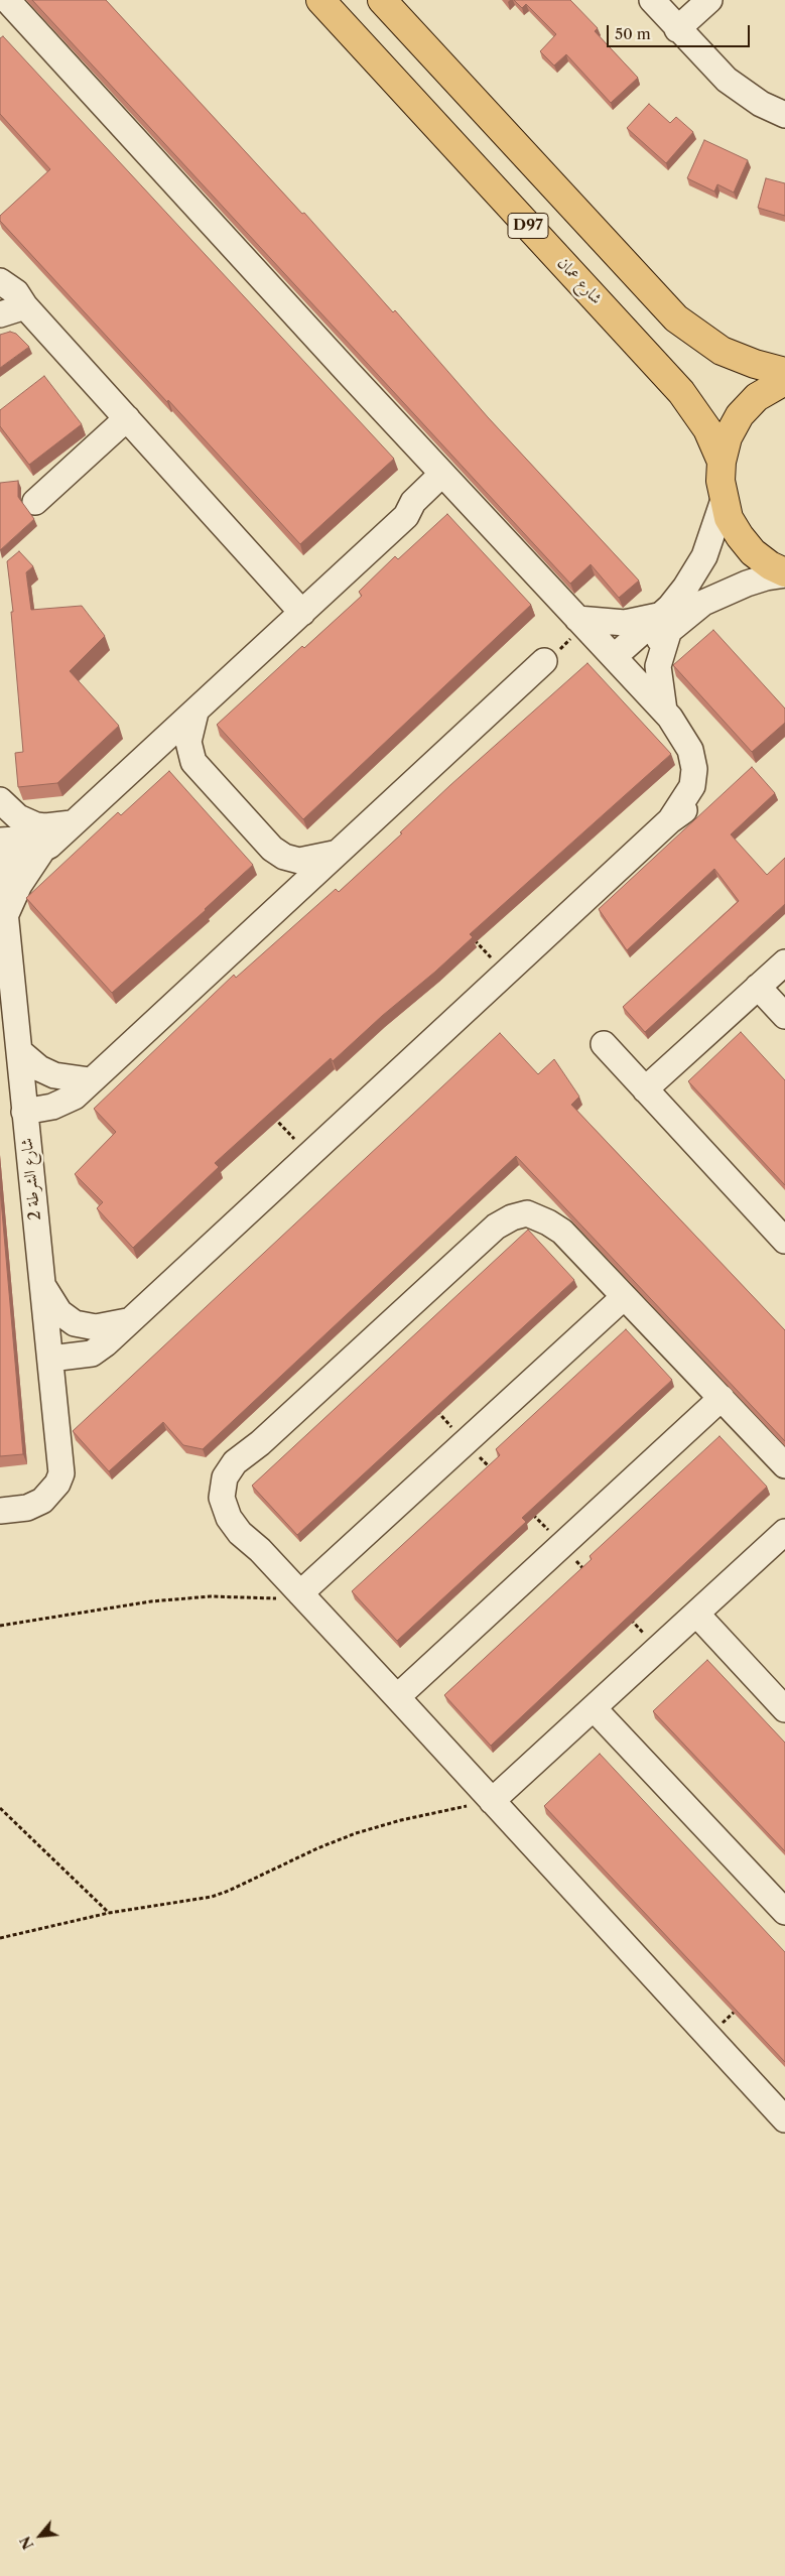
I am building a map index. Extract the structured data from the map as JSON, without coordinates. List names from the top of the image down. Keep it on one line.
{"streets":{"main road":["D97","شارع عمان"],"street":["شارع الشرطة 2"]},"scale_bar":"50 m","north":"bottom left"}
